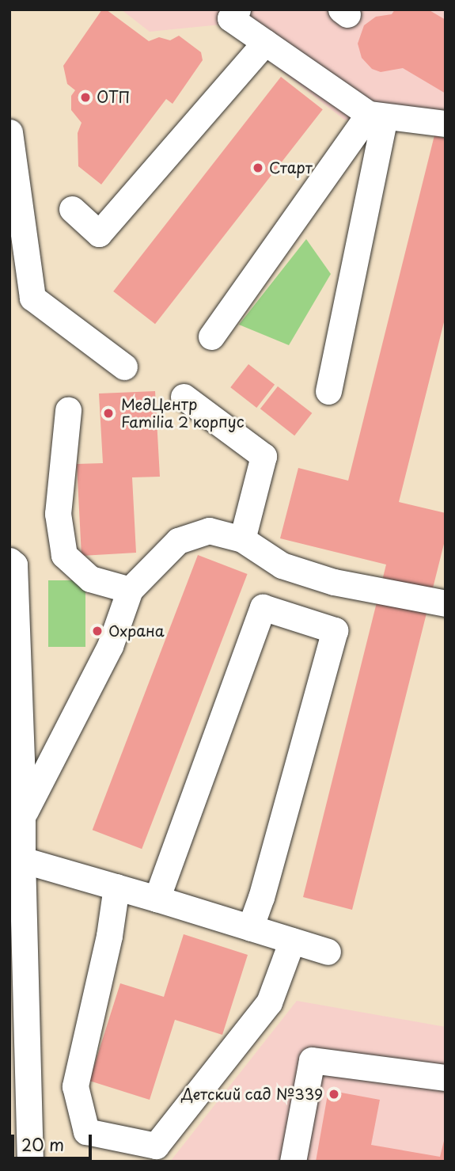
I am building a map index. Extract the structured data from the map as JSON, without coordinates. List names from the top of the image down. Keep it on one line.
{"places":["ОТП","Старт","МедЦентр Familia 2 корпус","Охрана","Детский сад №339"],"scale_bar":"20 m"}
